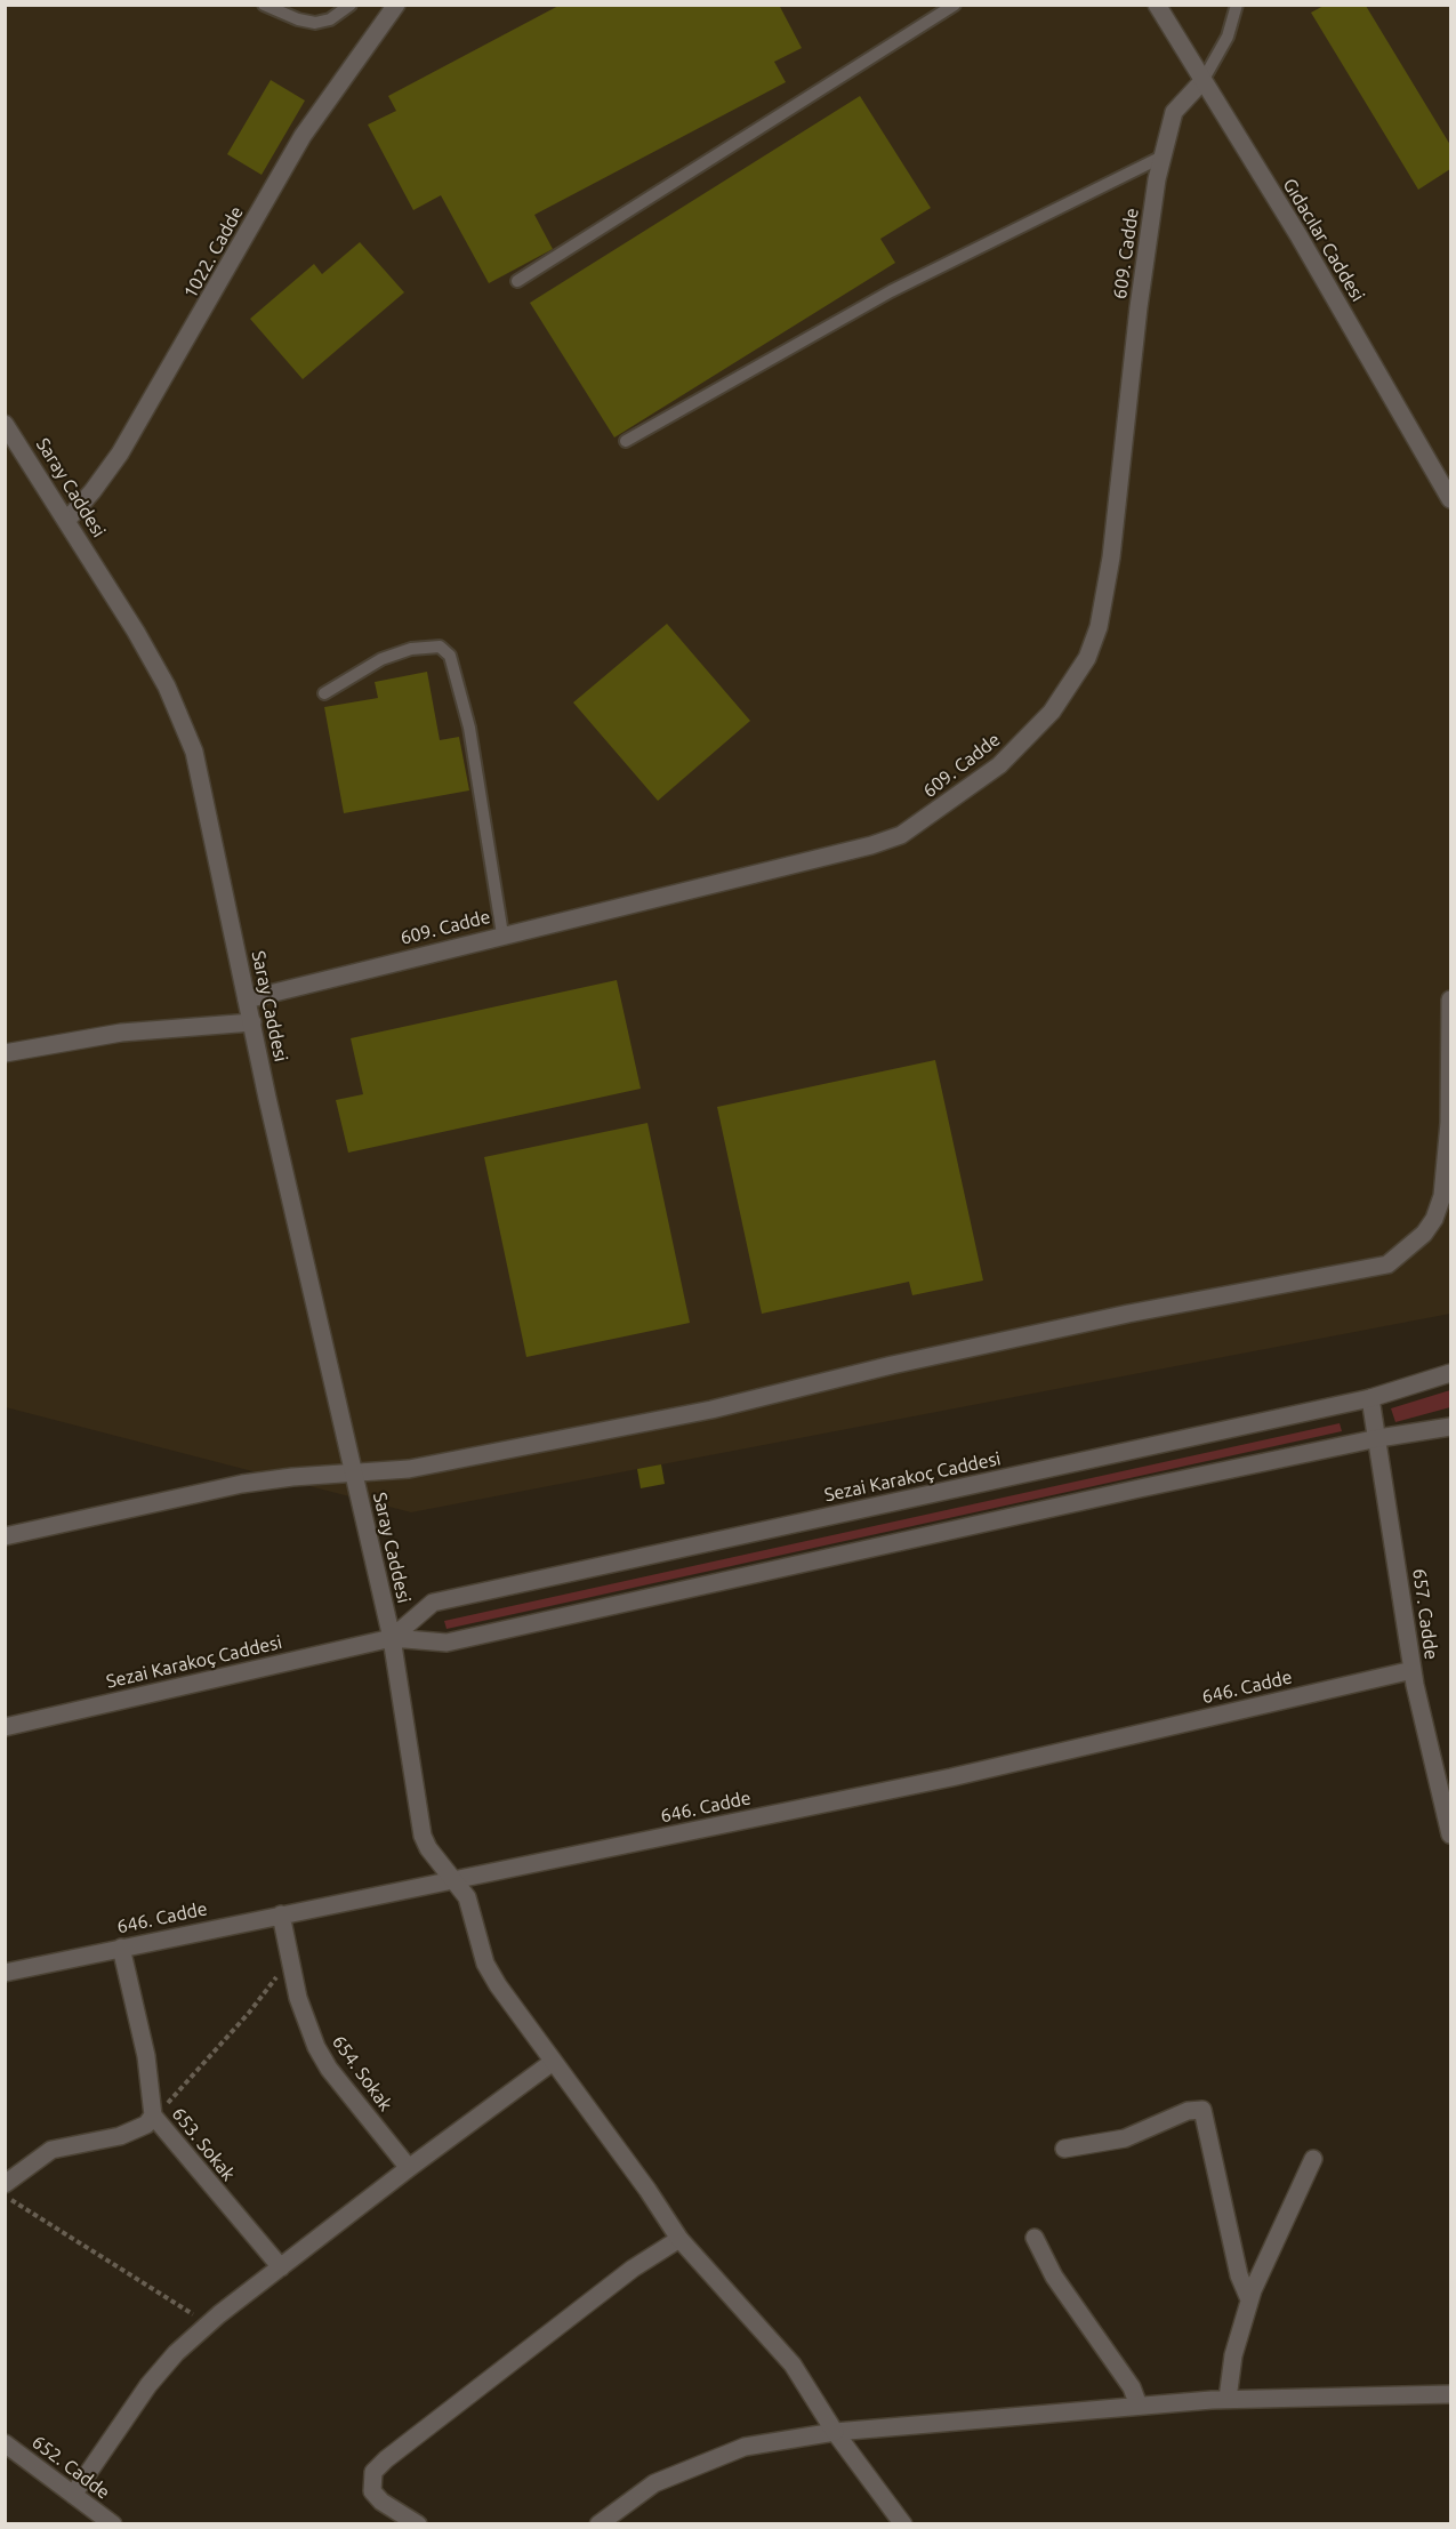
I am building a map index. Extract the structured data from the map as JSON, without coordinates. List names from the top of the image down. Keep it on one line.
{"streets":{"street":["Gıdacılar Caddesi","1022. Cadde","609. Cadde","Saray Caddesi","Sezai Karakoç Caddesi","657. Cadde","646. Cadde","654. Sokak","653. Sokak","652. Cadde"]},"crossings":[["Gıdacılar Caddesi","609. Cadde"],["1022. Cadde","Saray Caddesi"],["609. Cadde","Saray Caddesi"],["Saray Caddesi","Sezai Karakoç Caddesi"],["Saray Caddesi","646. Cadde"],["Sezai Karakoç Caddesi","657. Cadde"],["657. Cadde","646. Cadde"],["646. Cadde","654. Sokak"],["646. Cadde","653. Sokak"]]}
